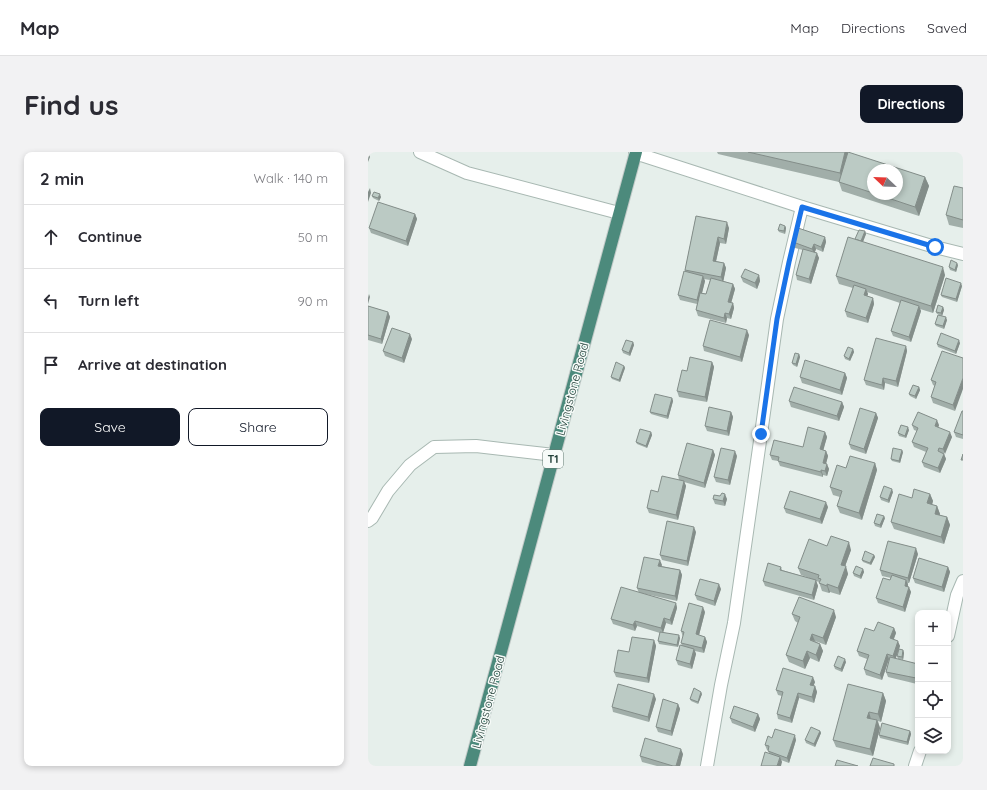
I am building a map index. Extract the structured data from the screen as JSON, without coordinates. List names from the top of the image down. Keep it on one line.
{"streets":{"highway":["Livingstone Road","T1"]},"north":"top left","page":{"header":"Map","nav":["Map","Directions","Saved"],"buttons":["Directions",["Save","Share"]],"title":"Find us","heading":["2 min","Walk · 140 m"],"list":[["Continue","50 m"],["Turn left","90 m"],"Arrive at destination"],"map_buttons":["+","−"]}}
